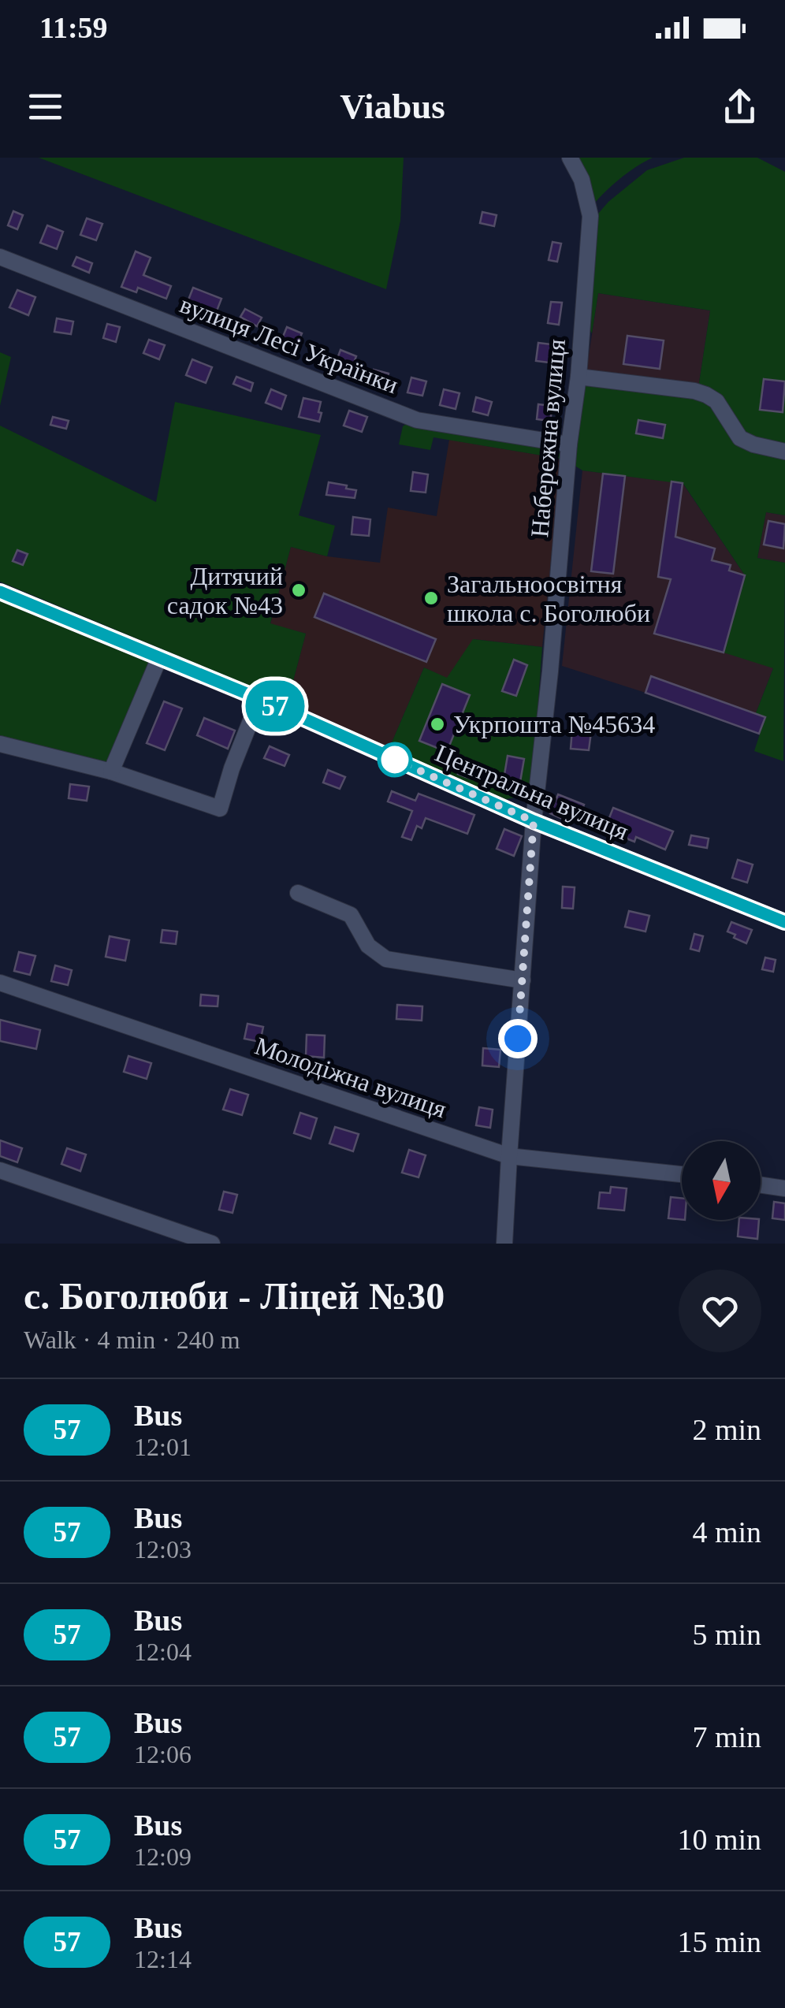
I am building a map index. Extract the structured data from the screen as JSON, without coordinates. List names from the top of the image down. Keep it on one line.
{"streets":{"street":["вулиця Лесі Українки","Набережна вулиця","Центральна вулиця","Молодіжна вулиця"]},"crossings":[["вулиця Лесі Українки","Набережна вулиця"],["Набережна вулиця","Центральна вулиця"],["Набережна вулиця","Молодіжна вулиця"]],"places":["Дитячий садок №43","Загальноосвітня школа с. Боголюби","Укрпошта №45634"],"lines":["bus line 57"],"north":"bottom","page":{"status":"11:59","header":"Viabus","on_map":"57","heading":["с. Боголюби - Ліцей №30","Walk · 4 min · 240 m"],"list":[{"mark":"57","name":"Bus","note":"12:01","value":"2 min"},{"mark":"57","name":"Bus","note":"12:03","value":"4 min"},{"mark":"57","name":"Bus","note":"12:04","value":"5 min"},{"mark":"57","name":"Bus","note":"12:06","value":"7 min"},{"mark":"57","name":"Bus","note":"12:09","value":"10 min"},{"mark":"57","name":"Bus","note":"12:14","value":"15 min"}]}}
